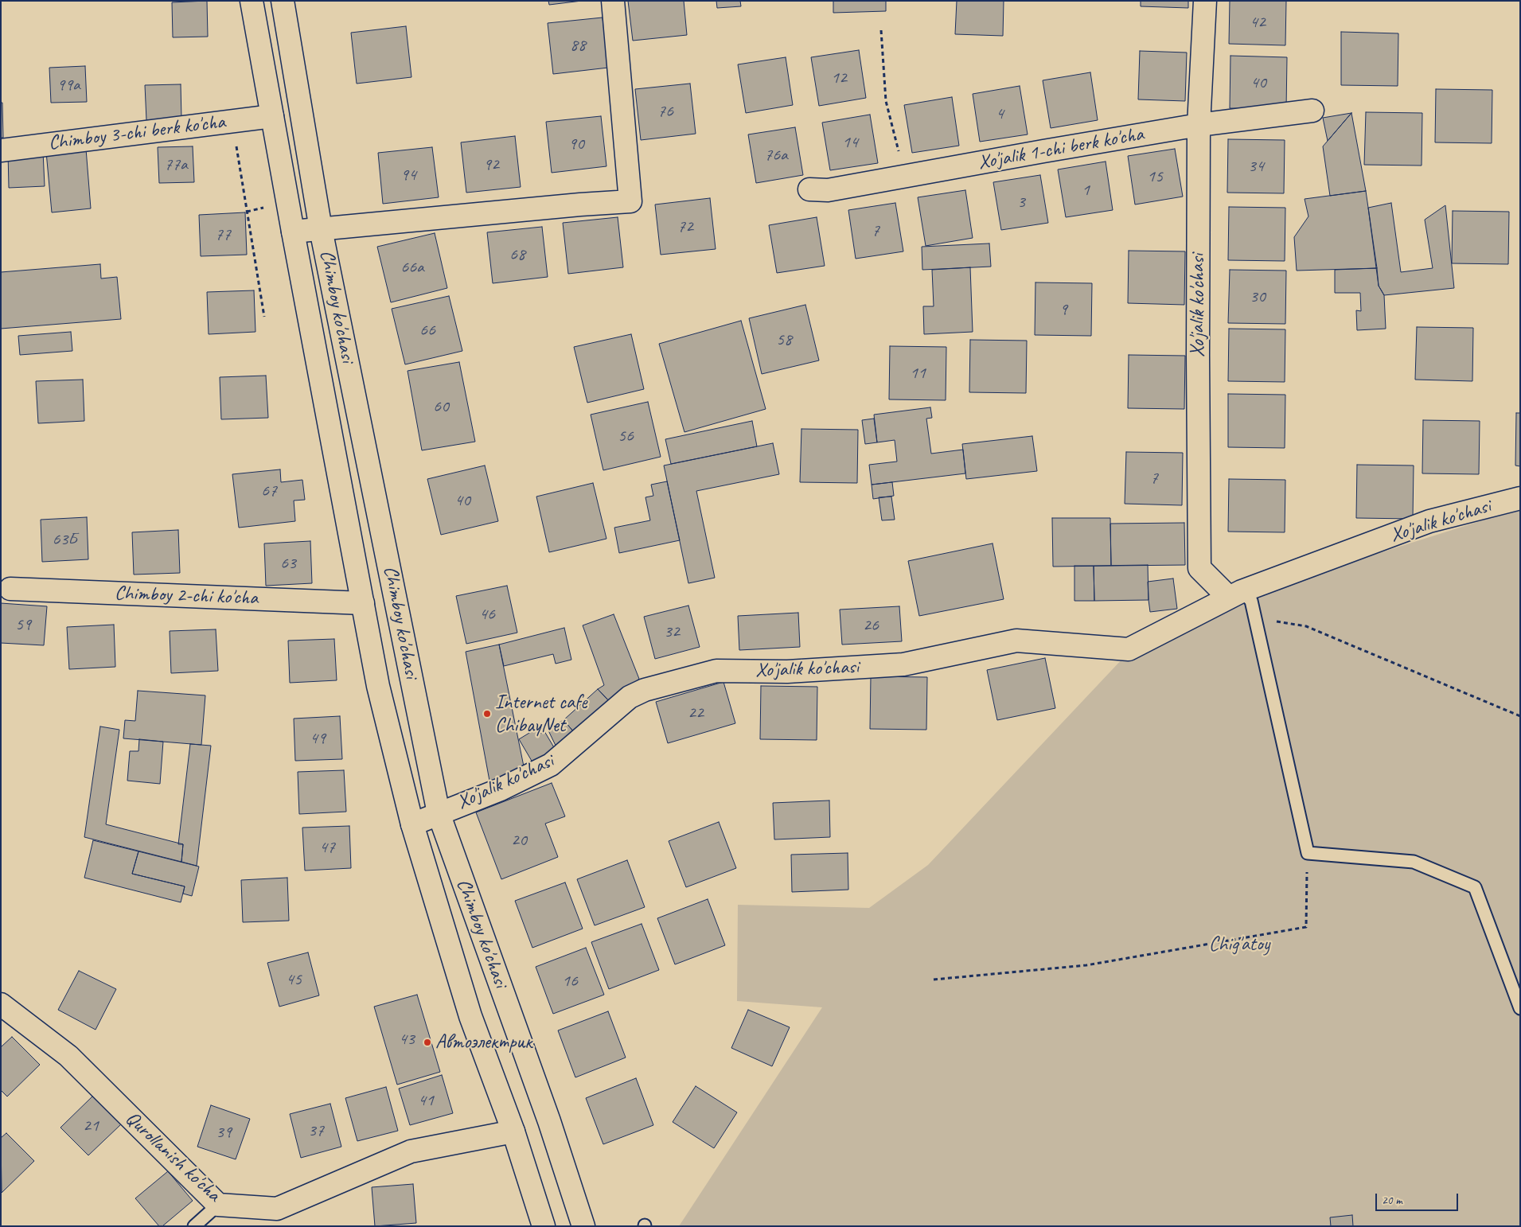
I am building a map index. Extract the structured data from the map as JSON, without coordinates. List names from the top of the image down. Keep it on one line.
{"streets":{"street":["Chimboy 3-chi berk ko'cha","Xo'jalik 1-chi berk ko'cha","Xo'jalik ko'chasi","Chimboy ko'chasi","Chimboy 2-chi ko'cha","Qurollanish ko'cha"]},"crossings":[["Chimboy 3-chi berk ko'cha","Chimboy ko'chasi"],["Xo'jalik 1-chi berk ko'cha","Xo'jalik ko'chasi"],["Xo'jalik ko'chasi","Chimboy ko'chasi"],["Chimboy ko'chasi","Chimboy 2-chi ko'cha"],["Chimboy ko'chasi","Qurollanish ko'cha"]],"parks":["Chig'atoy"],"places":["Internet cafe ChibayNet","Автоэлектрик"],"house_numbers":["42","88","12","40","99a","76","4","14","90","76а","77a","92","34","94","15","1","3","72","7","77","68","66a","30","9","66","58","11","60","56","7","67","40","63Б","63","46","59","26","32","22","49","20","47","45","16","43","41","21","37","39"],"scale_bar":"20 m"}
